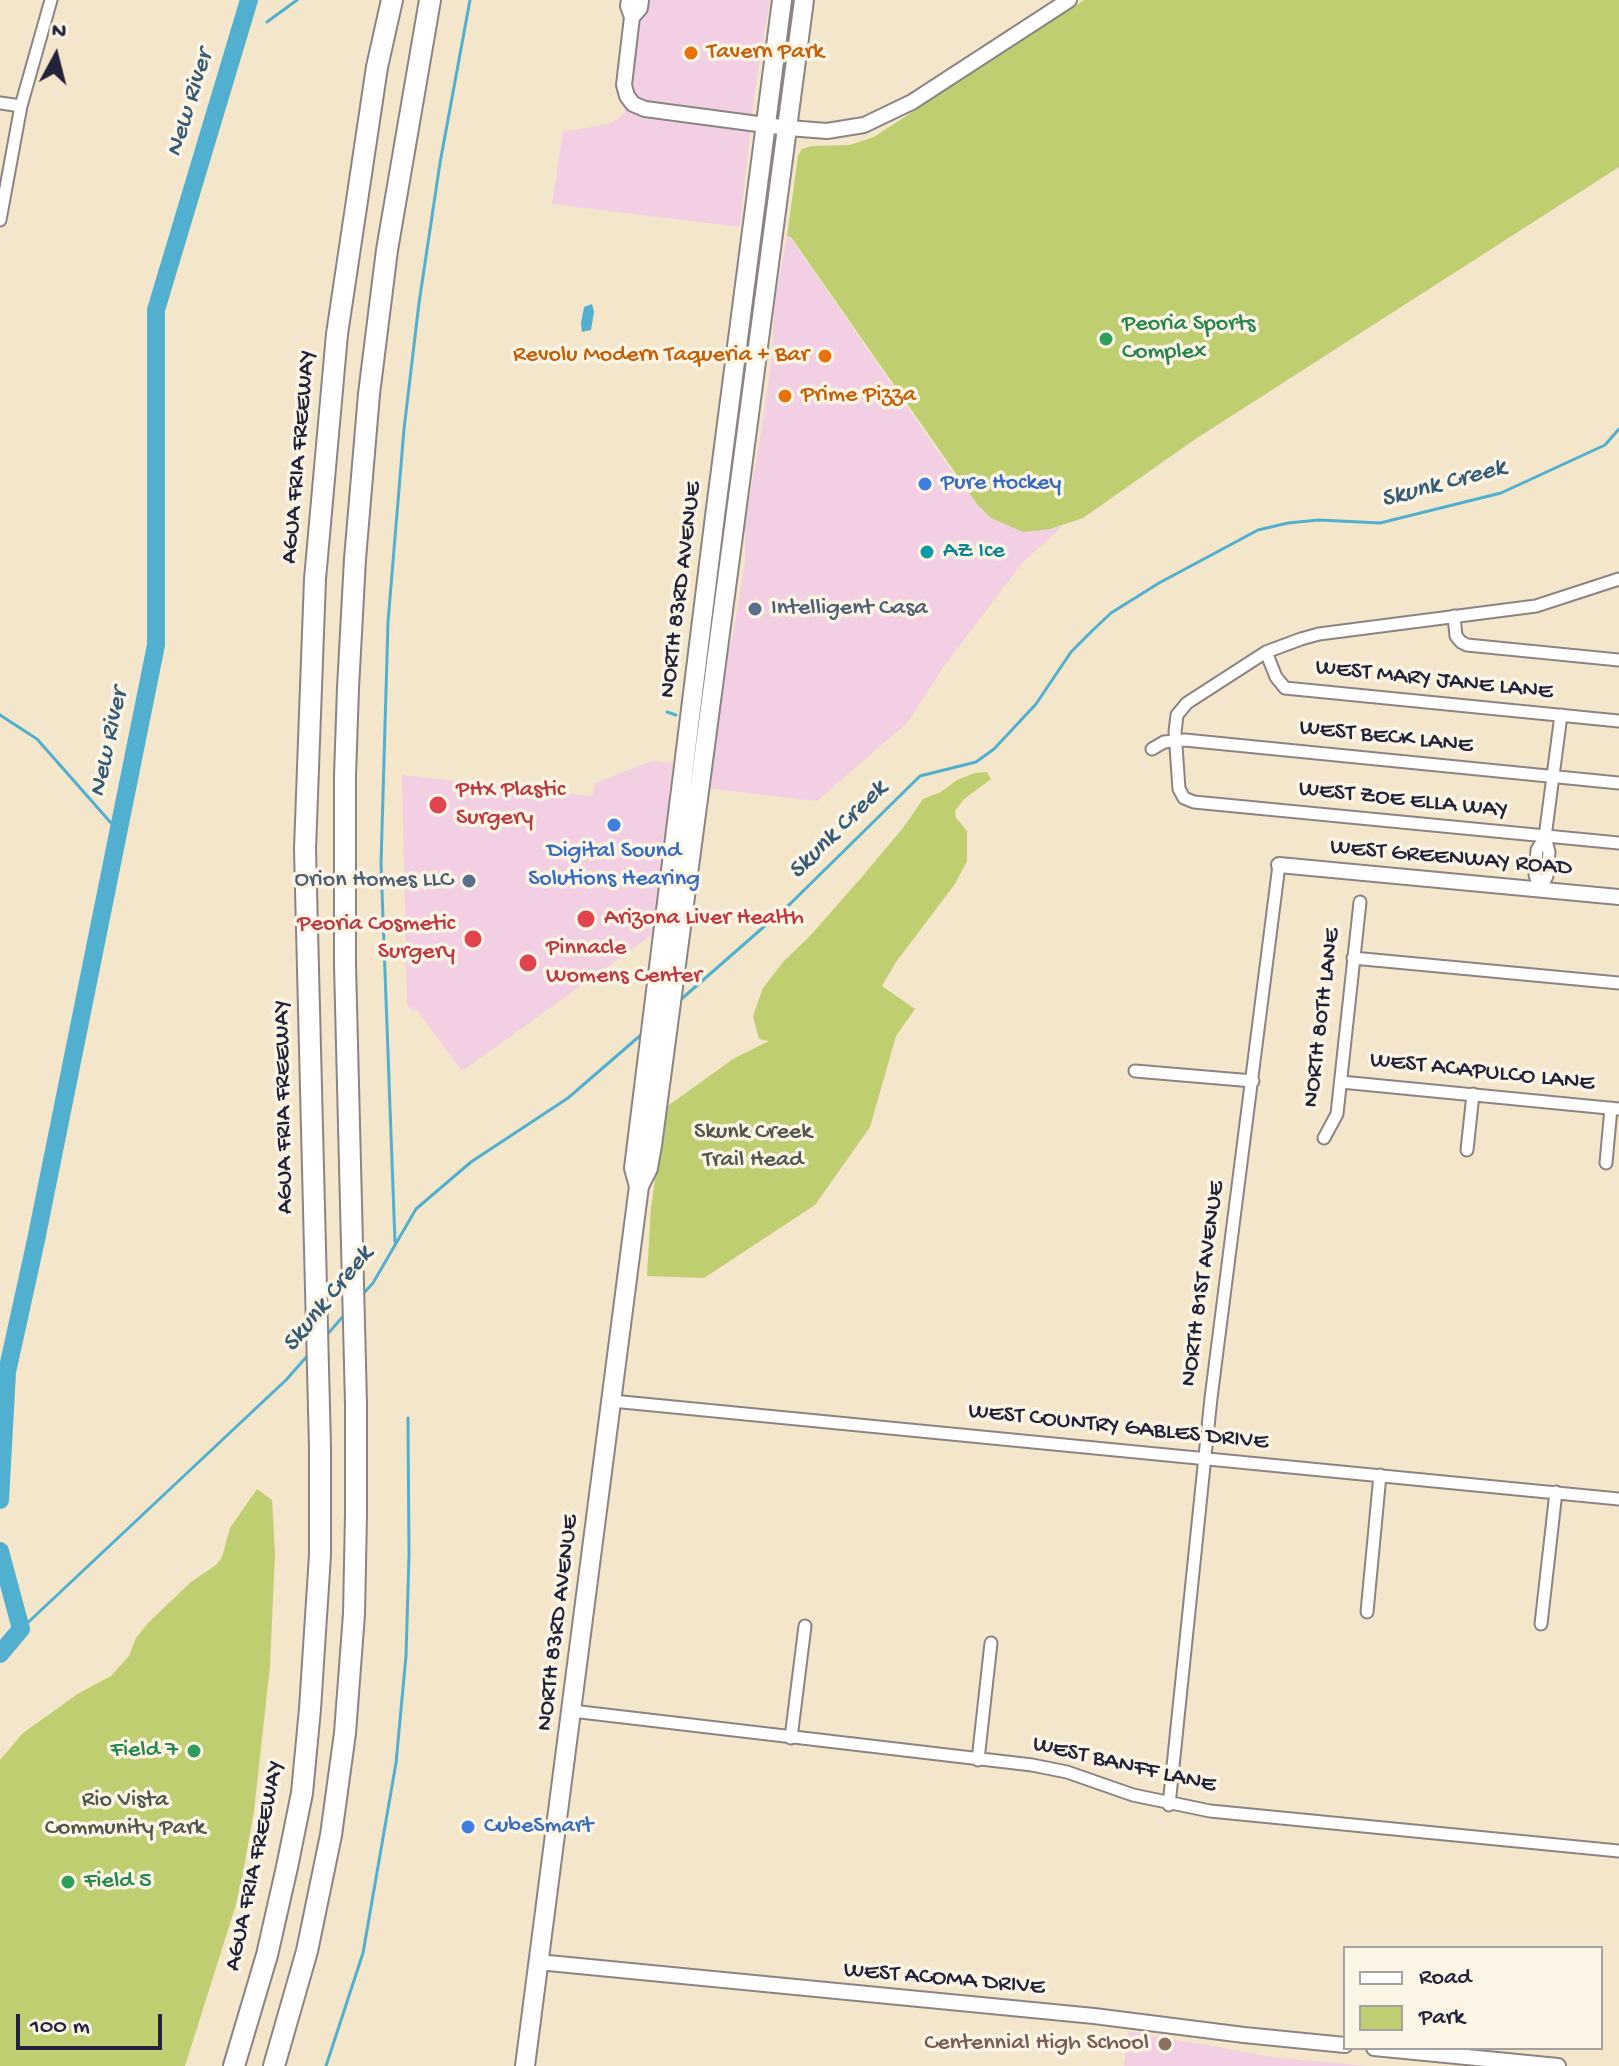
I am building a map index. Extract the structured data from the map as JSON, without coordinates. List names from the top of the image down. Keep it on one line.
{"streets":{"highway":["AGUA FRIA FREEWAY"],"main road":["NORTH 83RD AVENUE"],"street":["WEST MARY JANE LANE","WEST BECK LANE","WEST ZOE ELLA WAY","WEST GREENWAY ROAD","NORTH 80TH LANE","WEST ACAPULCO LANE","NORTH 81ST AVENUE","WEST COUNTRY GABLES DRIVE","WEST BANFF LANE","WEST ACOMA DRIVE"]},"crossings":[["NORTH 83RD AVENUE","WEST COUNTRY GABLES DRIVE"],["NORTH 83RD AVENUE","WEST BANFF LANE"],["NORTH 83RD AVENUE","WEST ACOMA DRIVE"],["WEST BECK LANE","WEST ZOE ELLA WAY"],["WEST GREENWAY ROAD","NORTH 81ST AVENUE"],["NORTH 80TH LANE","WEST ACAPULCO LANE"],["NORTH 81ST AVENUE","WEST COUNTRY GABLES DRIVE"],["NORTH 81ST AVENUE","WEST BANFF LANE"]],"water":["New River","Skunk Creek"],"parks":["Skunk Creek Trail Head","Rio Vista Community Park"],"places":["Tavern Park","Peoria Sports Complex","Revolu Modern Taqueria + Bar","Prime Pizza","Pure Hockey","AZ Ice","Intelligent Casa","PHX Plastic Surgery","Digital Sound Solutions Hearing","Orion Homes LLC","Arizona Liver Health","Peoria Cosmetic Surgery","Pinnacle Womens Center","Field 7","CubeSmart","Field 5","Centennial High School"],"legend":["Road","Park"],"scale_bar":"100 m","north":"top"}
